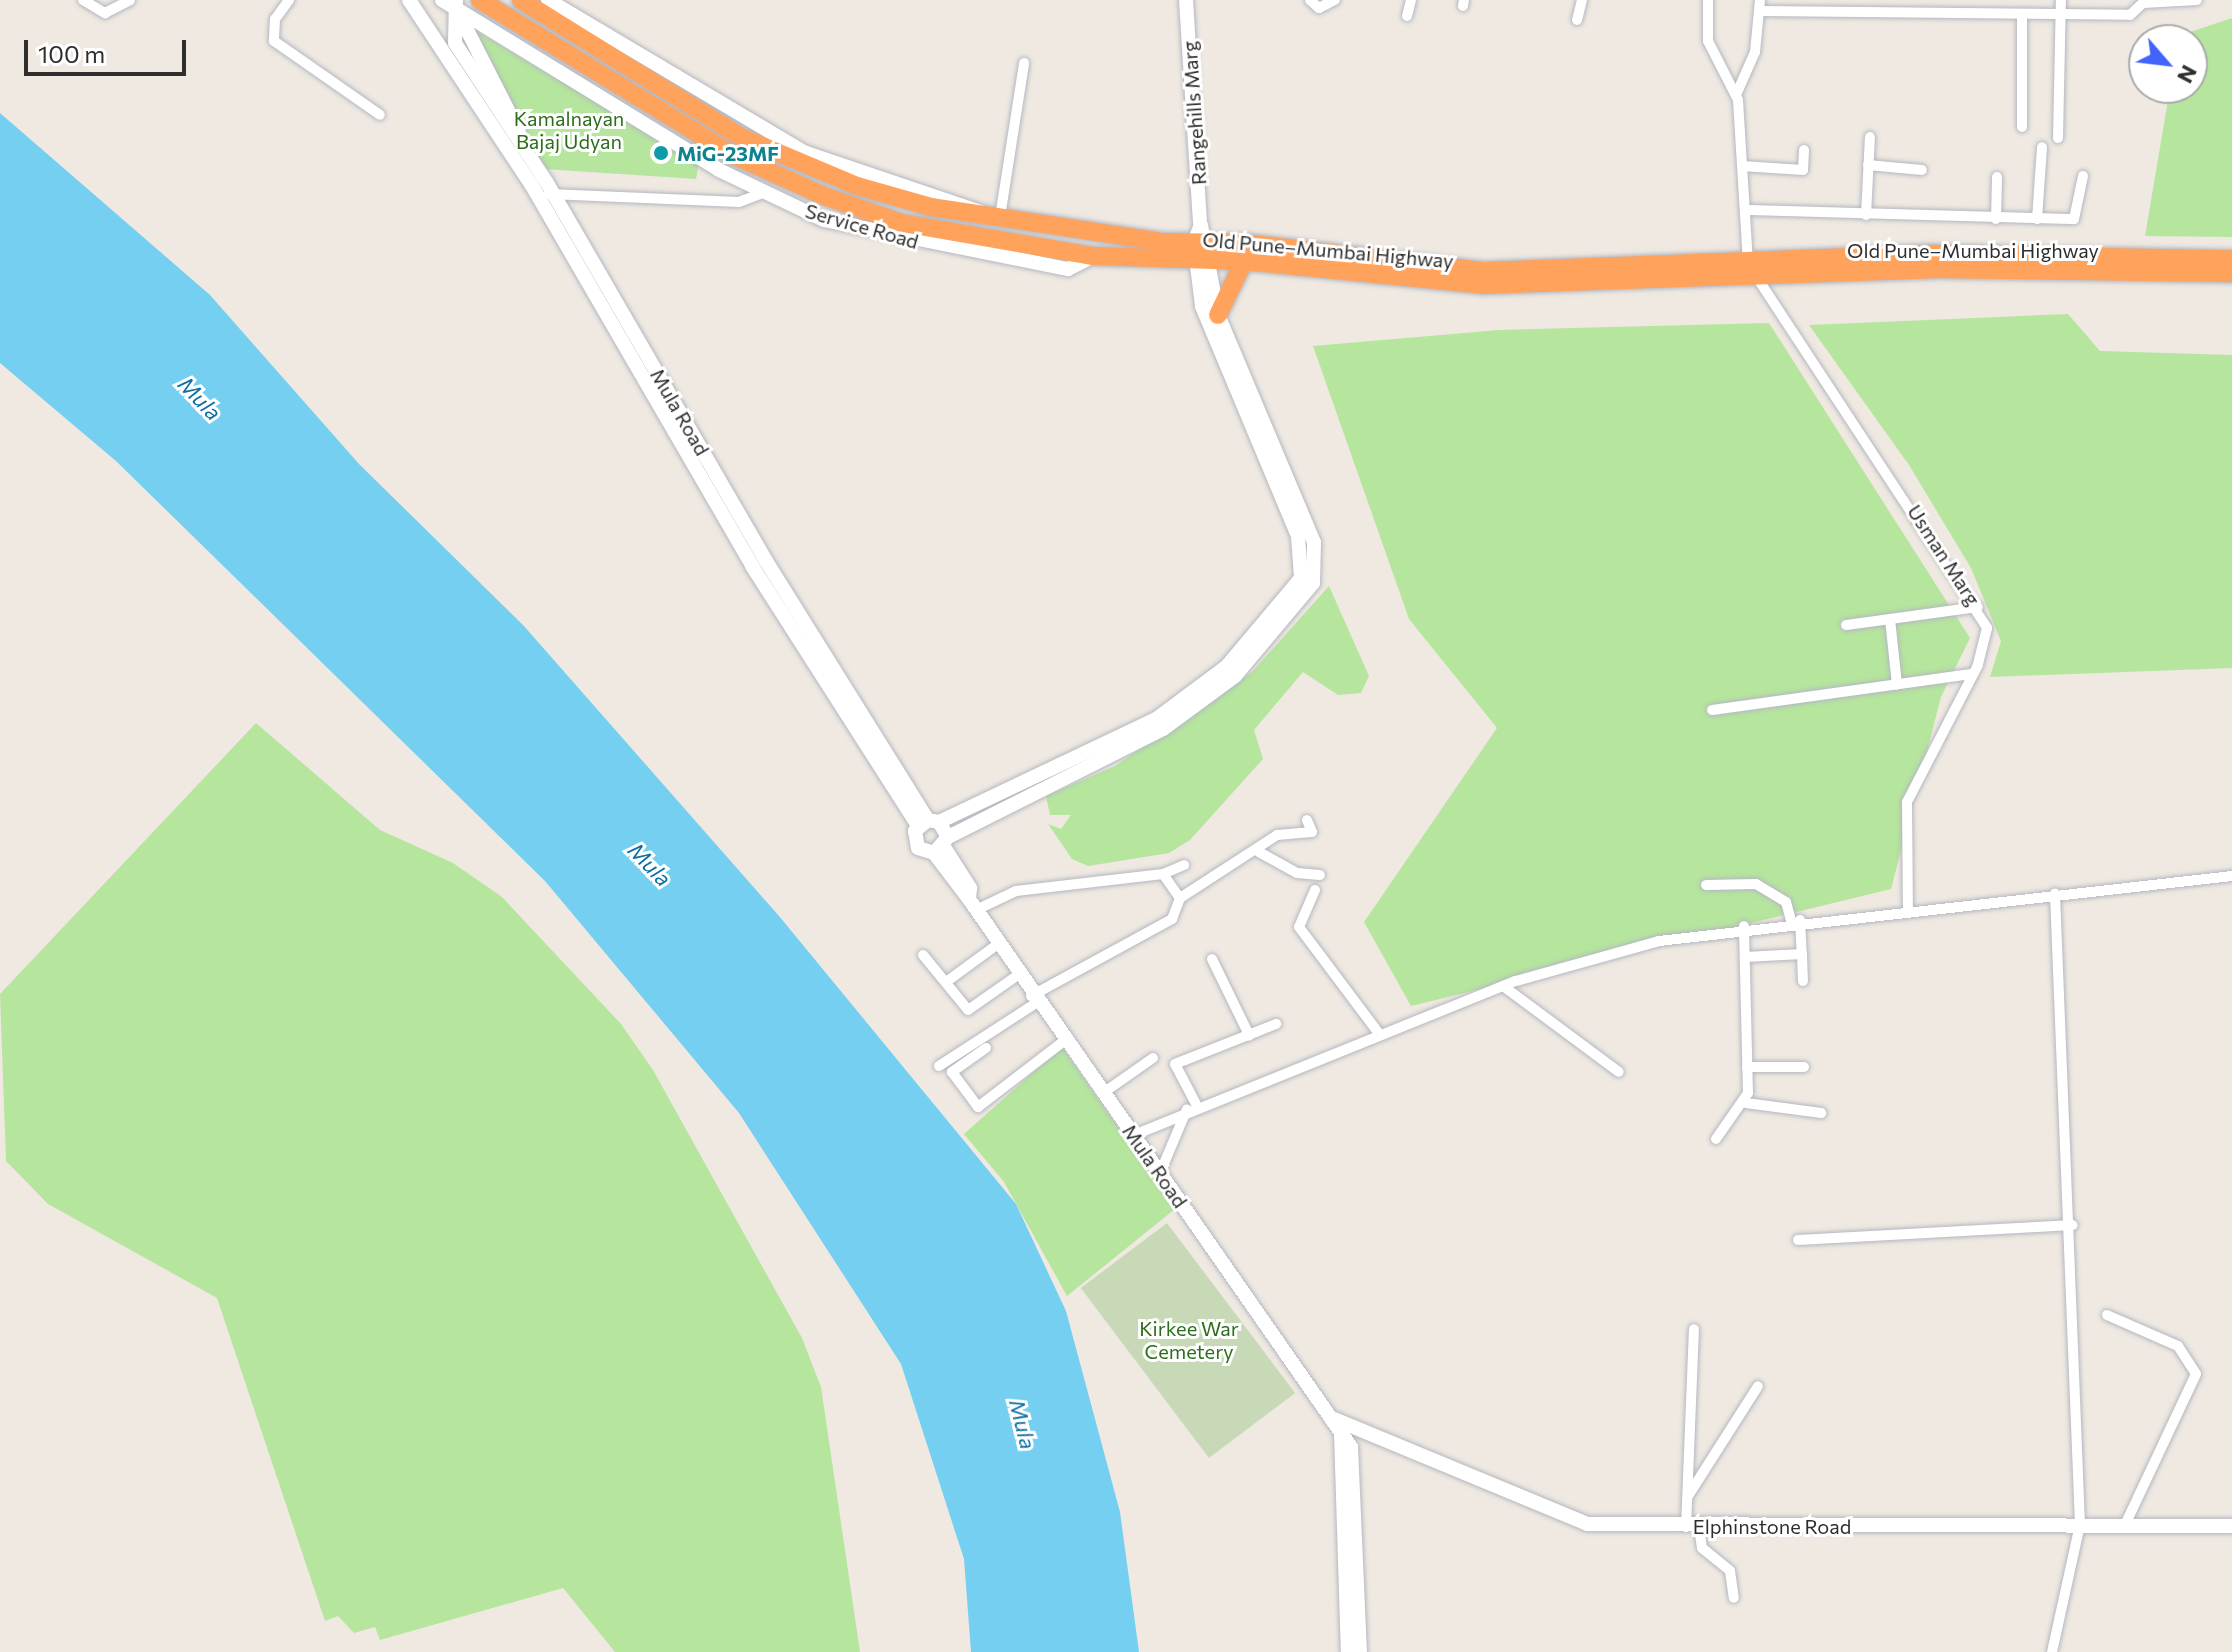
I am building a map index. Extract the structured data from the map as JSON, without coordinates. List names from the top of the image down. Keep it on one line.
{"streets":{"highway":["Old Pune–Mumbai Highway"],"street":["Rangehills Marg","Service Road","Mula Road","Usman Marg","Elphinstone Road"]},"crossings":[["Rangehills Marg","Old Pune–Mumbai Highway"],["Service Road","Old Pune–Mumbai Highway"],["Service Road","Mula Road"],["Old Pune–Mumbai Highway","Usman Marg"],["Mula Road","Elphinstone Road"]],"water":["Mula"],"parks":["Kamalnayan Bajaj Udyan","Kirkee War Cemetery"],"places":["MiG-23MF"],"scale_bar":"100 m","north":"bottom right"}
